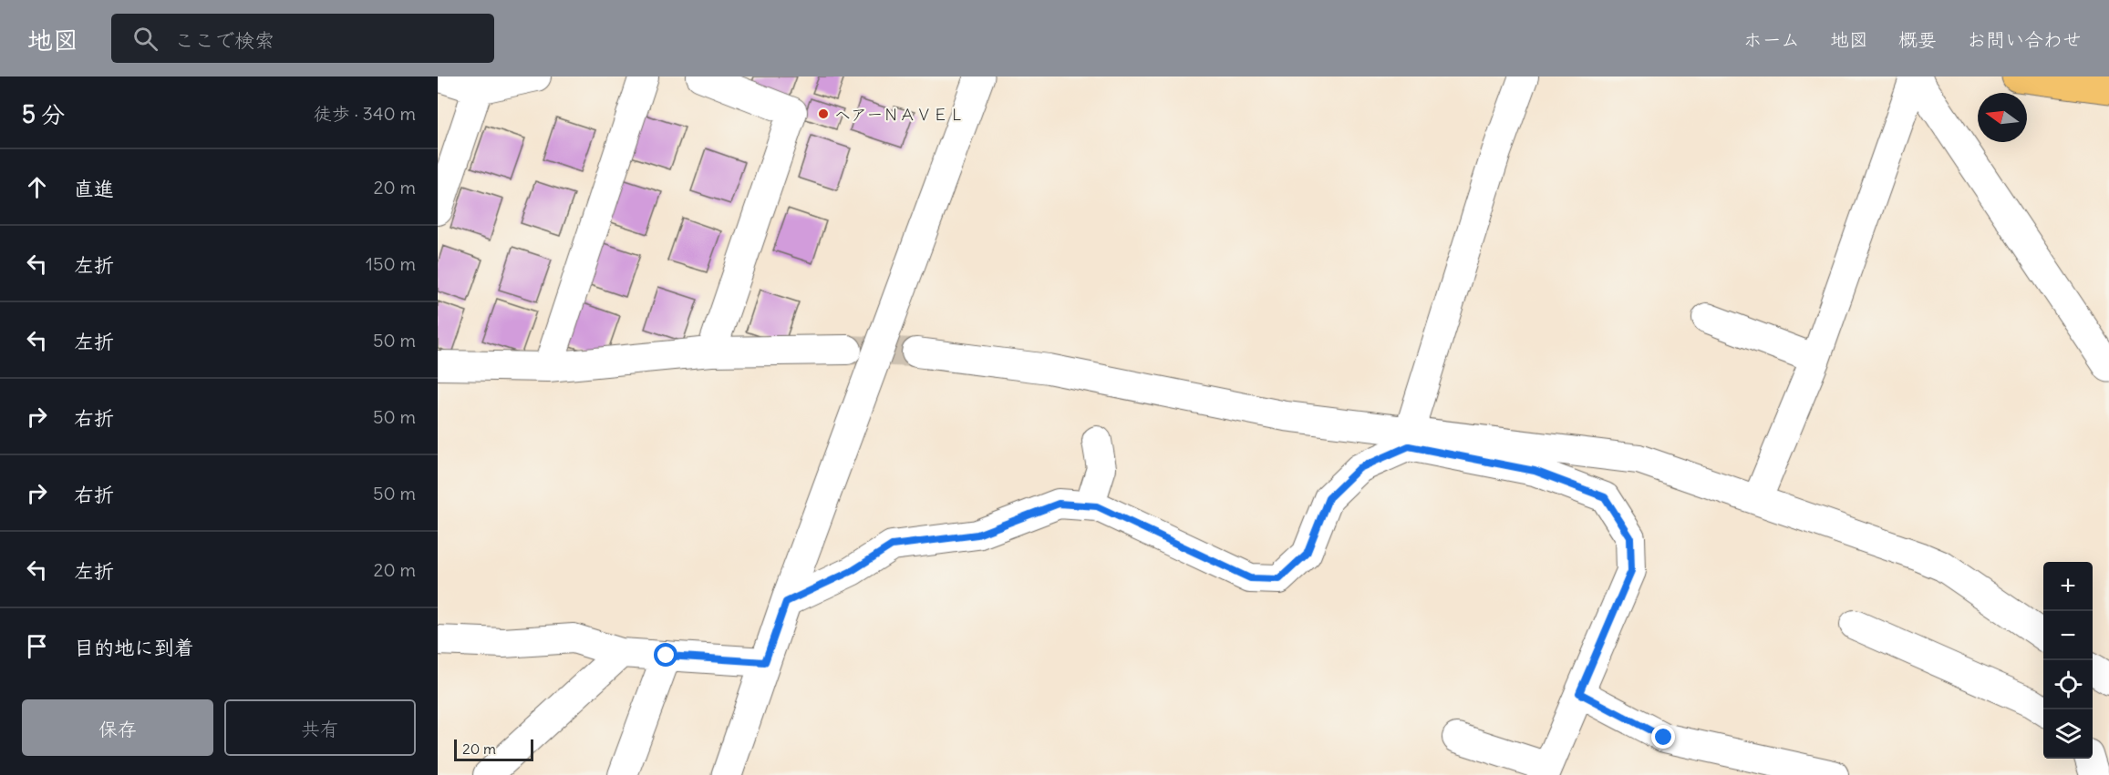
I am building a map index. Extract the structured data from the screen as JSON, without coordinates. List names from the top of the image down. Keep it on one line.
{"places":["ヘアーＮＡＶＥＬ"],"scale_bar":"20 m","north":"left","page":{"header":"地図","search":"ここで検索","nav":["ホーム","地図","概要","お問い合わせ"],"heading":["5 分","徒歩 · 340 m"],"list":[["直進","20 m"],["左折","150 m"],["左折","50 m"],["右折","50 m"],["右折","50 m"],["左折","20 m"],"目的地に到着"],"map_buttons":["+","−"],"buttons":["保存","共有"],"scale":"20 m"}}
